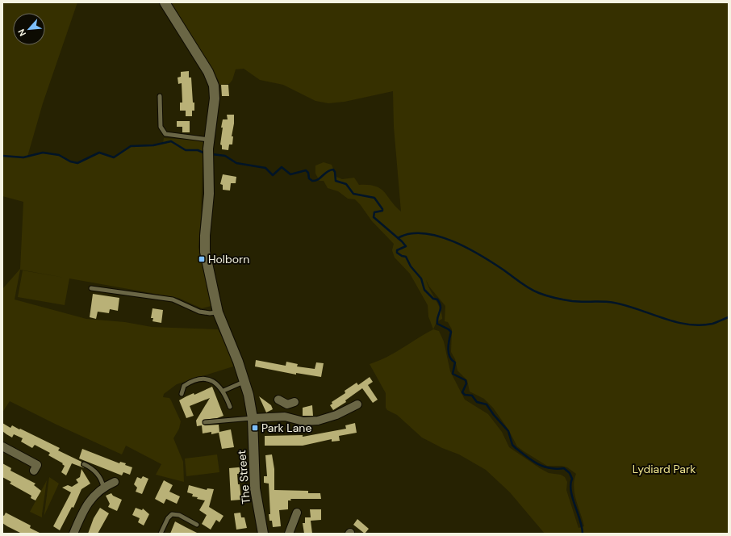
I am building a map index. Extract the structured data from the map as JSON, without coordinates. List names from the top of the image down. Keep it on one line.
{"streets":{"street":["The Street"]},"parks":["Lydiard Park"],"places":{"transit":["Holborn","Park Lane"]},"north":"bottom left"}
